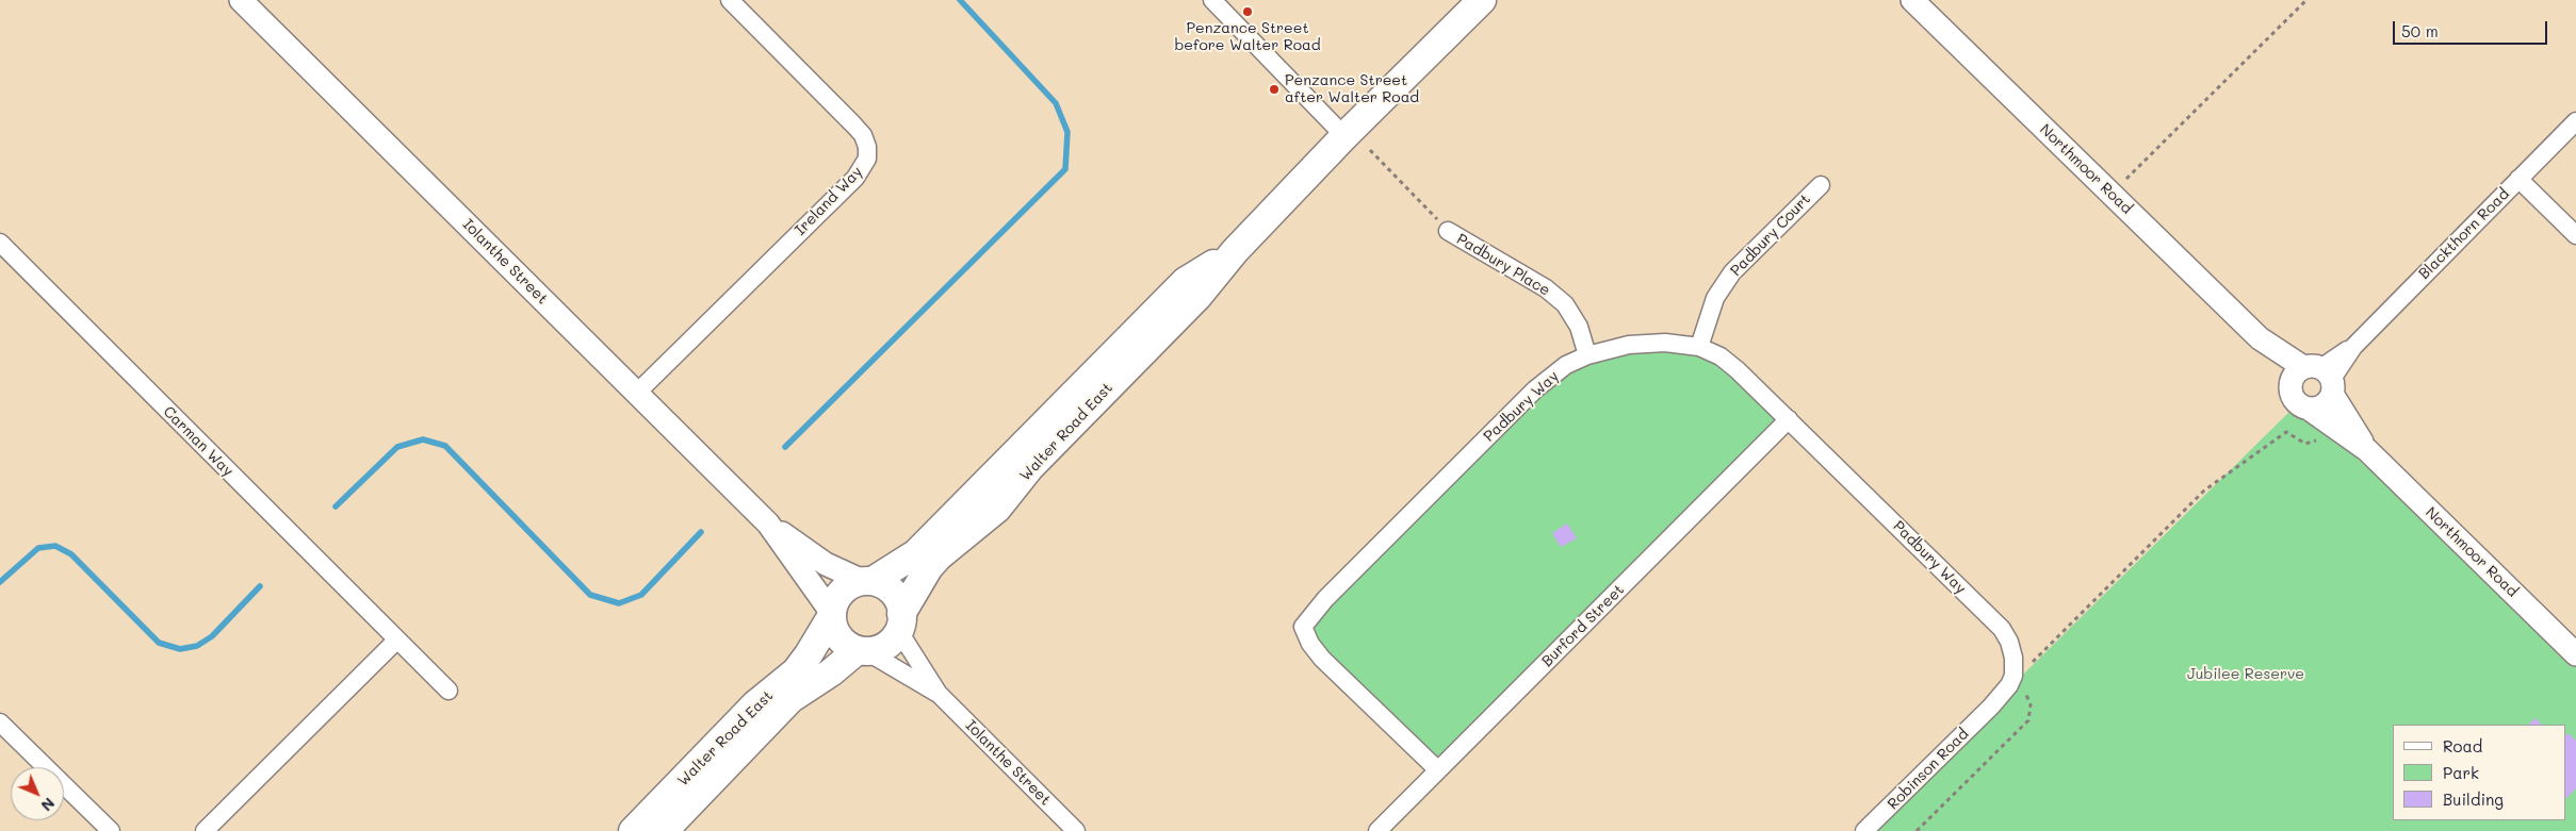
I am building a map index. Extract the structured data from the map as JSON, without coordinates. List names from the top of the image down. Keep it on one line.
{"streets":{"main road":["Walter Road East"],"street":["Northmoor Road","Ireland Way","Blackthorn Road","Padbury Court","Iolanthe Street","Padbury Place","Padbury Way","Carman Way","Burford Street","Robinson Road"]},"crossings":[["Northmoor Road","Blackthorn Road"],["Ireland Way","Iolanthe Street"],["Padbury Court","Padbury Way"],["Iolanthe Street","Walter Road East"],["Padbury Place","Padbury Way"],["Padbury Way","Burford Street"],["Padbury Way","Robinson Road"]],"parks":["Jubilee Reserve"],"places":["Penzance Street before Walter Road","Penzance Street after Walter Road"],"legend":["Road","Park","Building"],"scale_bar":"50 m","north":"bottom right"}
